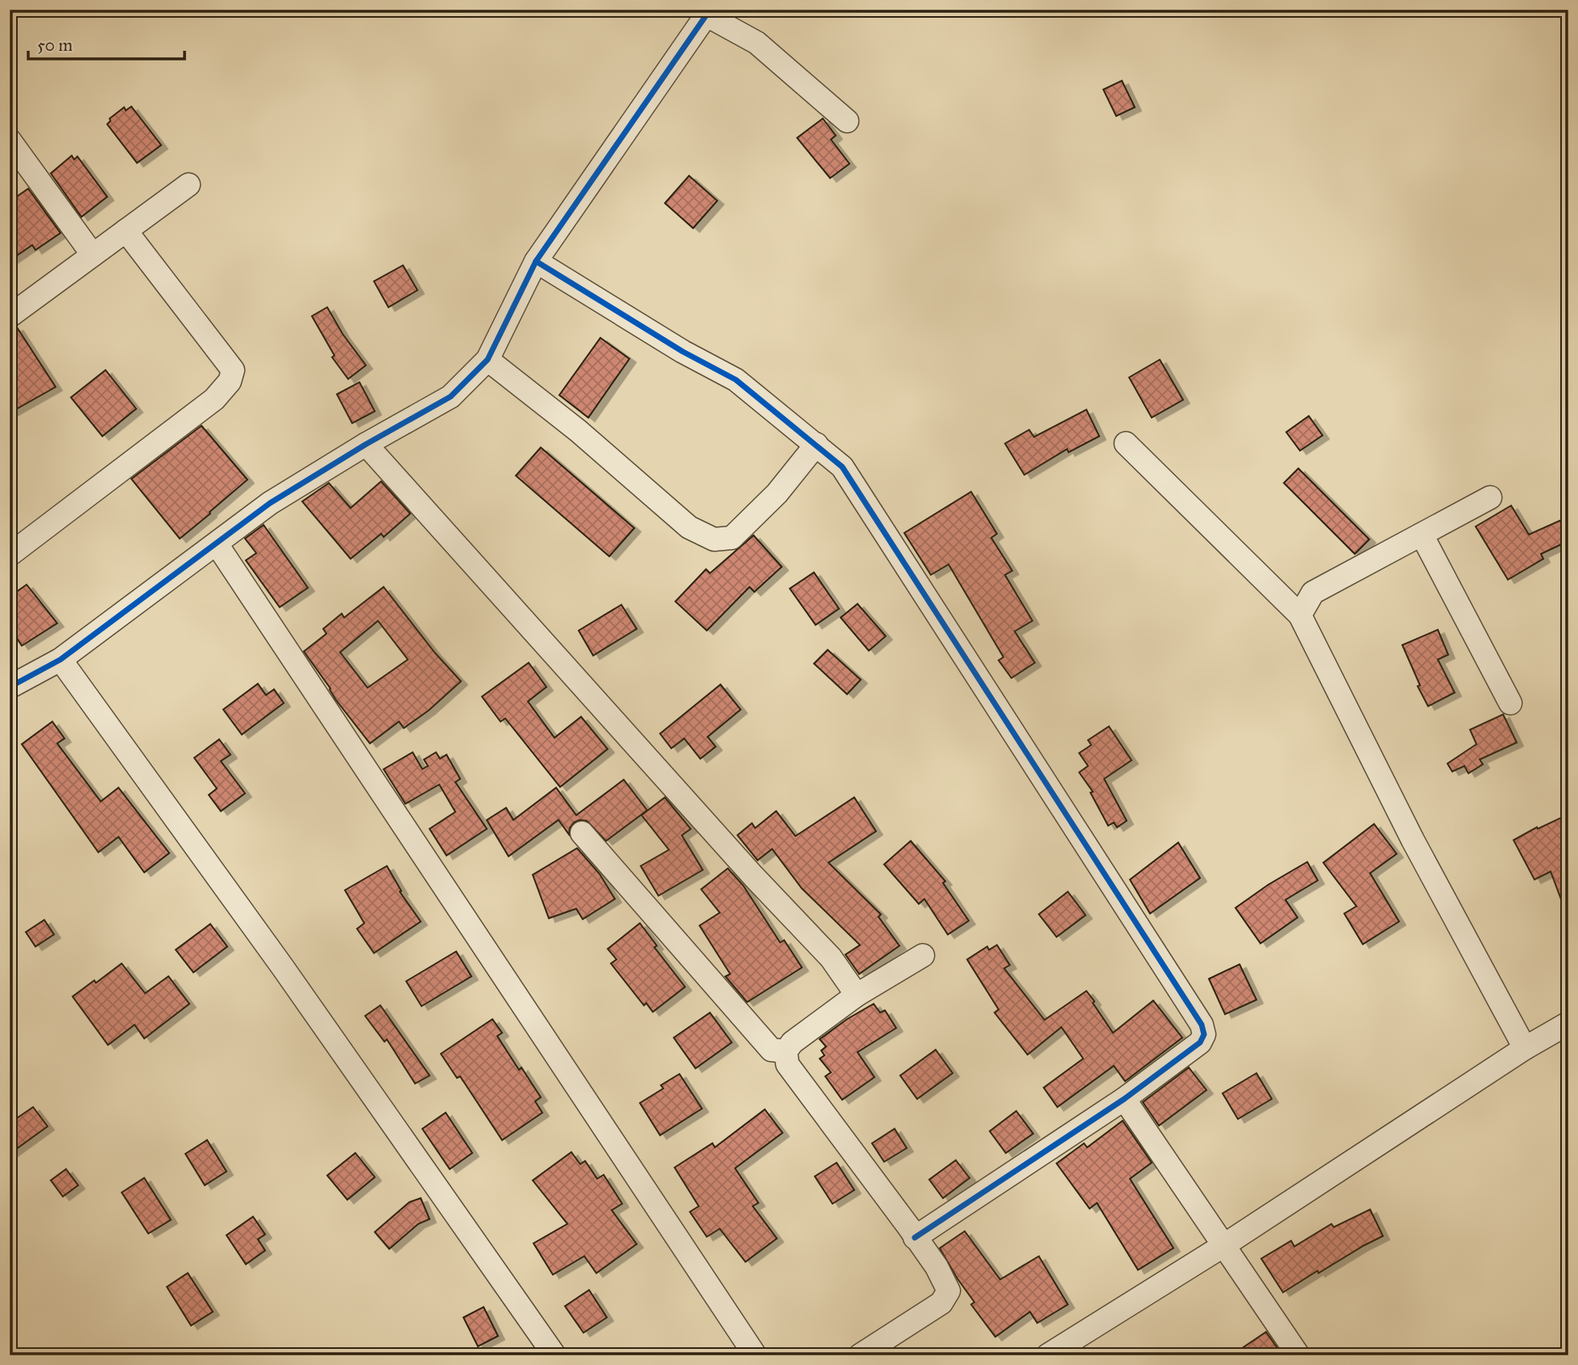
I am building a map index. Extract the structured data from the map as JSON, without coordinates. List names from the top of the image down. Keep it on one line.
{"scale_bar":"50 m"}
